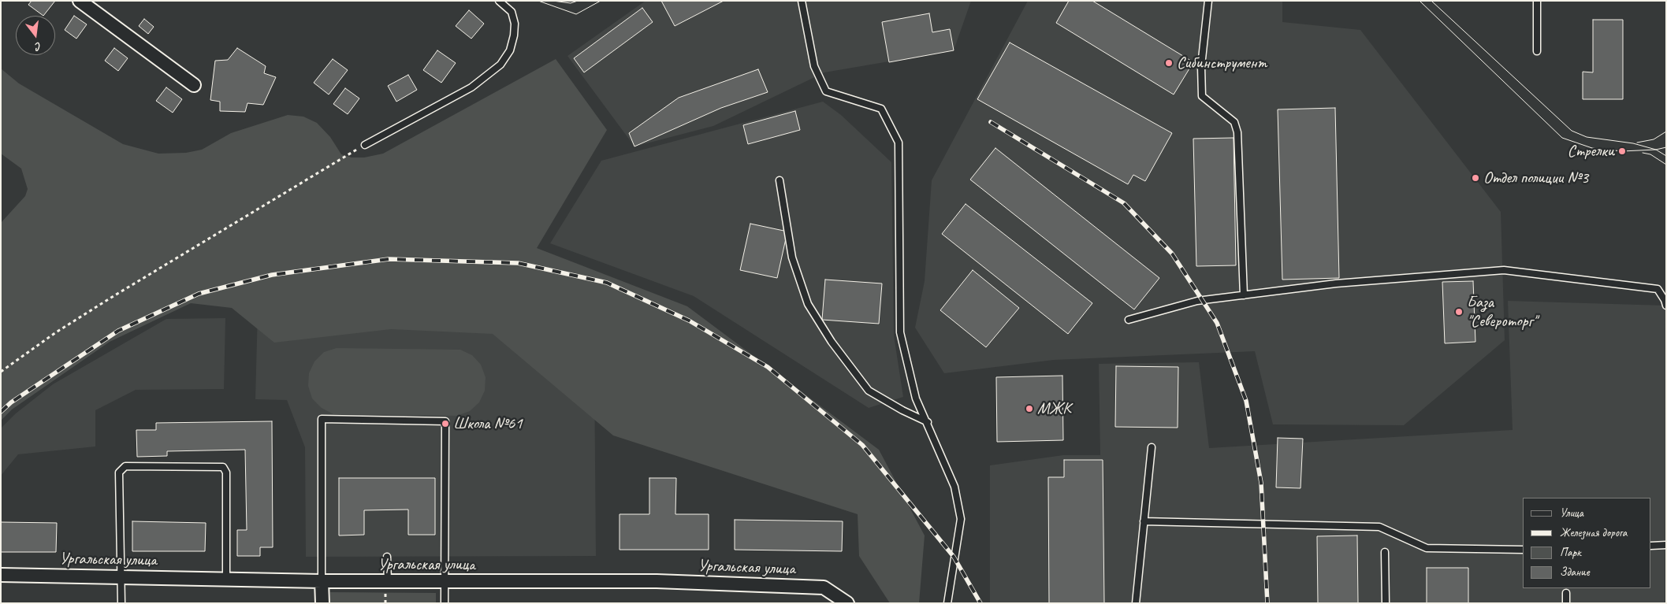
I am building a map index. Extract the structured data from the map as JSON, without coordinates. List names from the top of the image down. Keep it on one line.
{"streets":{"street":["Ургальская улица"]},"places":["Сибинструмент","Стрелки","Отдел полиции №3","База \"Североторг\"","МЖК","Школа №61"],"legend":["Улица","Железная дорога","Парк","Здание"],"north":"bottom"}
